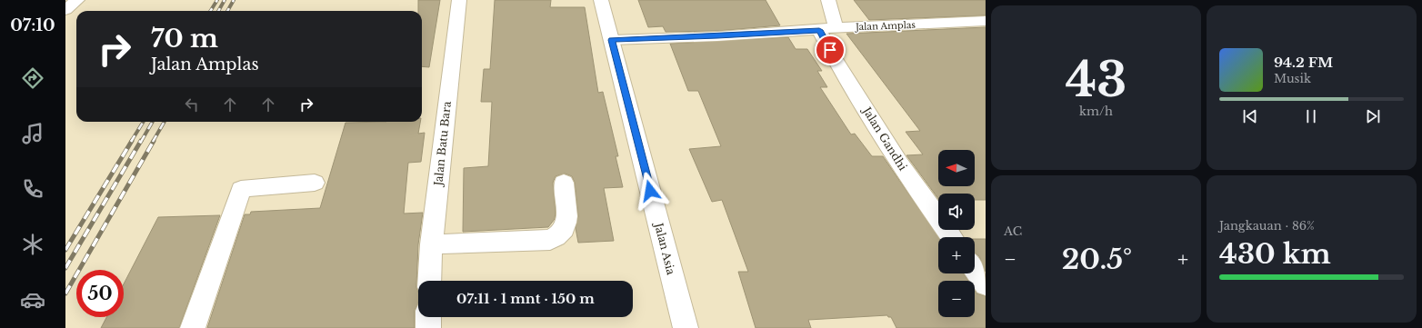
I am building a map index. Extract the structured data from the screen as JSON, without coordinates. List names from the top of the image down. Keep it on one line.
{"streets":{"street":["Jalan Amplas","Jalan Gandhi","Jalan Batu Bara","Jalan Asia"]},"crossings":[["Jalan Amplas","Jalan Gandhi"],["Jalan Amplas","Jalan Asia"]],"north":"left","page":{"tabs":"07:10","tile":[["43","km/h"],"AC",["Jangkauan · 86%","430 km"]],"turn":["70 m","Jalan Amplas"],"song":["94.2 FM","Musik"],"map_buttons":["+","−"],"heat":["−","20.5°","+"],"limit":"50","trip":"07:11 · 1 mnt · 150 m"}}
